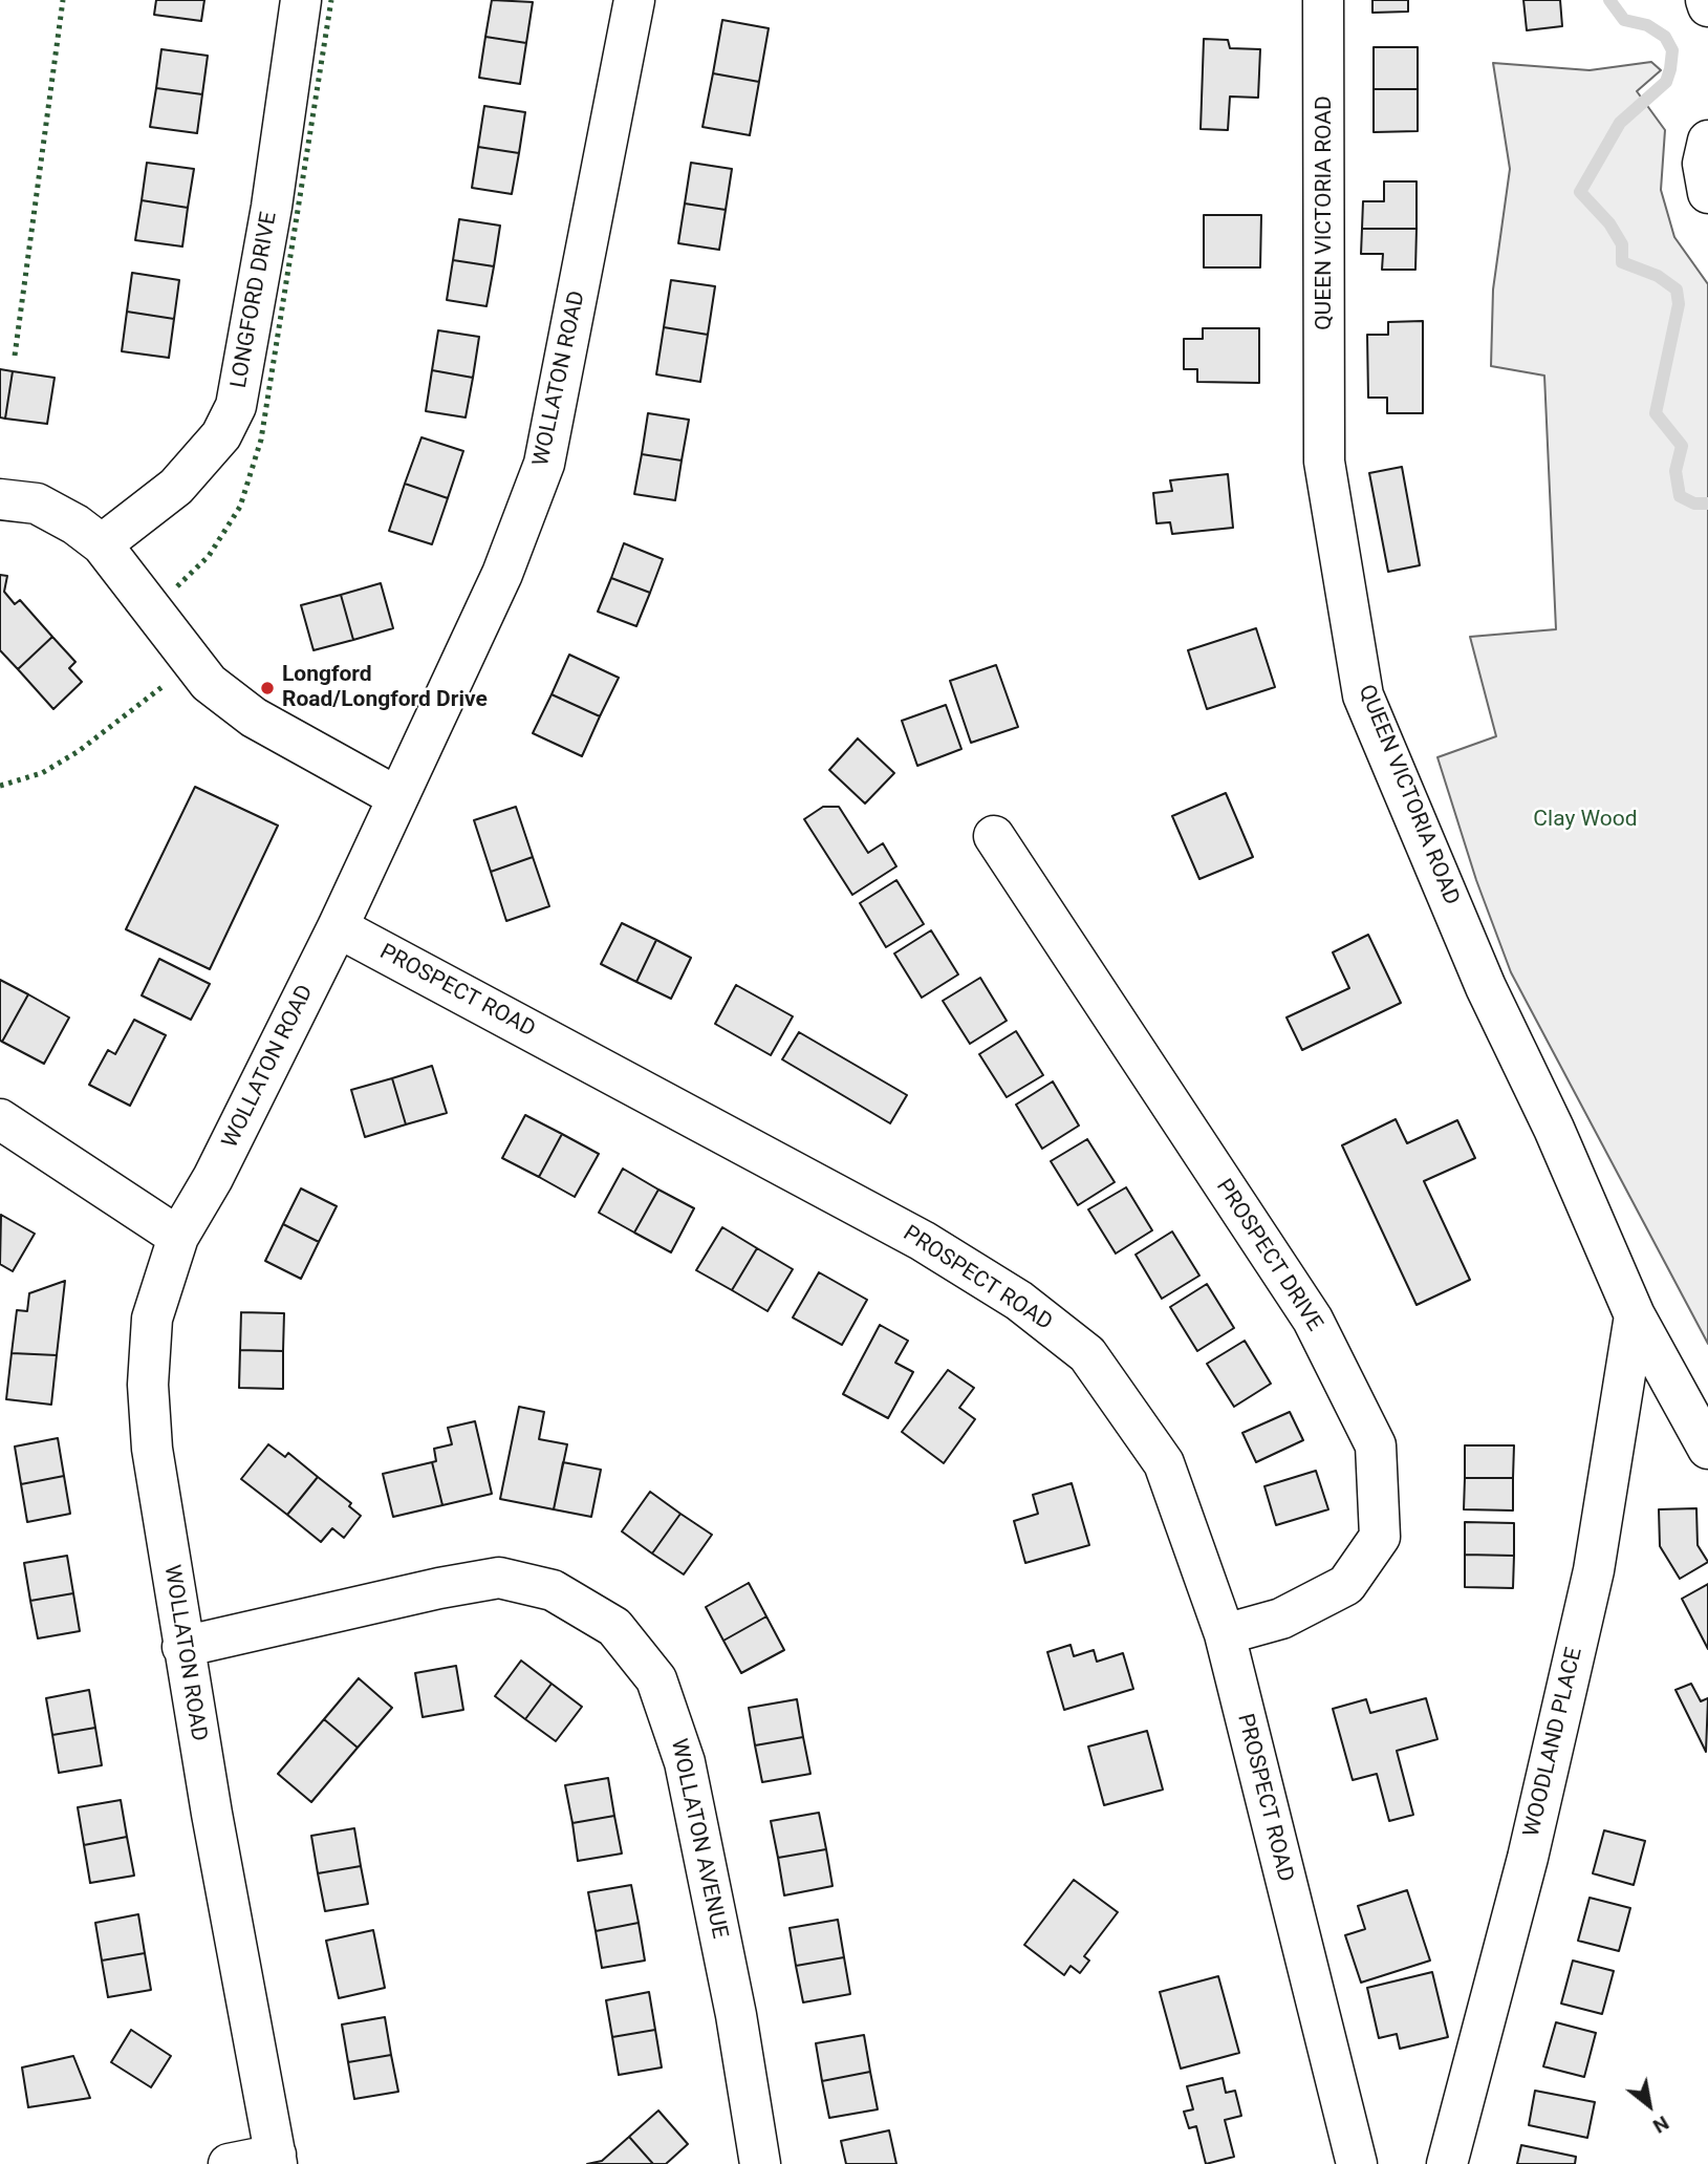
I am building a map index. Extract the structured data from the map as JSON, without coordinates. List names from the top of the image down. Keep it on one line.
{"streets":{"street":["QUEEN VICTORIA ROAD","LONGFORD DRIVE","WOLLATON ROAD","PROSPECT ROAD","PROSPECT DRIVE","WOODLAND PLACE","WOLLATON AVENUE"]},"crossings":[["QUEEN VICTORIA ROAD","WOODLAND PLACE"],["WOLLATON ROAD","PROSPECT ROAD"],["WOLLATON ROAD","WOLLATON AVENUE"],["PROSPECT ROAD","PROSPECT DRIVE"]],"parks":["Clay Wood"],"places":["Longford Road/Longford Drive"],"north":"bottom right"}
